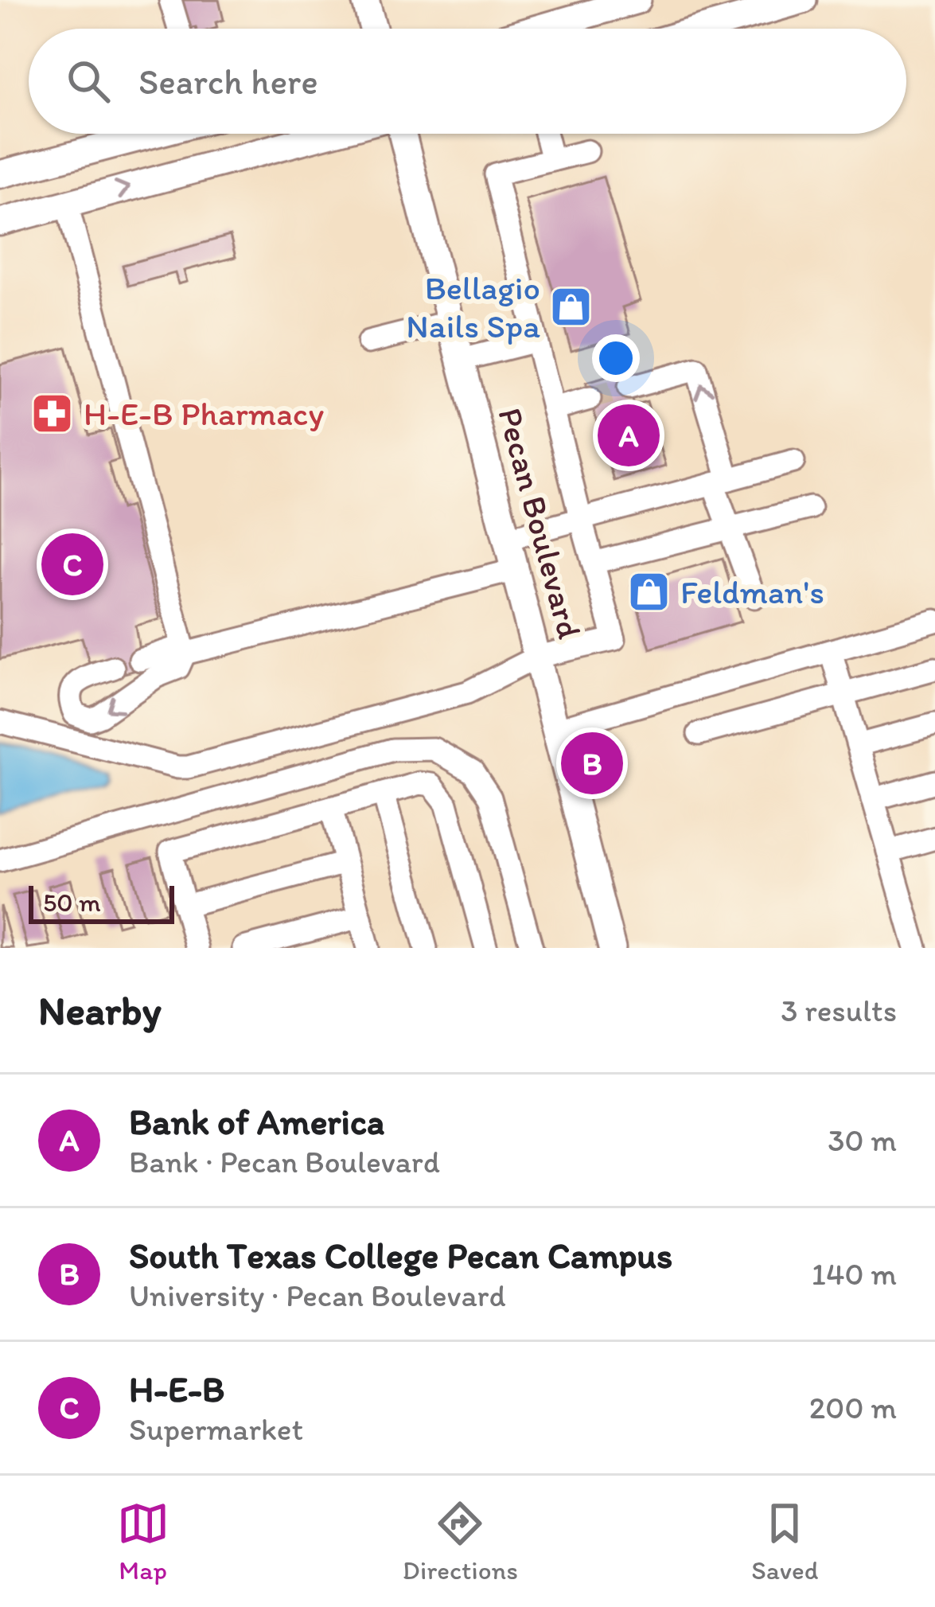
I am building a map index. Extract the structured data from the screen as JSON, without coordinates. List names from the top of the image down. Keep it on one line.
{"streets":{"main road":["Pecan Boulevard"]},"places":{"shop":["Bellagio Nails Spa","Feldman's"],"pharmacy":["H-E-B Pharmacy"]},"scale_bar":"50 m","page":{"search":"Search here","pins":["A","C","B"],"scale":"50 m","heading":["Nearby","3 results"],"list":[{"mark":"A","name":"Bank of America","note":"Bank · Pecan Boulevard","value":"30 m"},{"mark":"B","name":"South Texas College Pecan Campus","note":"University · Pecan Boulevard","value":"140 m"},{"mark":"C","name":"H-E-B","note":"Supermarket","value":"200 m"}],"nav":["Map","Directions","Saved"]}}
